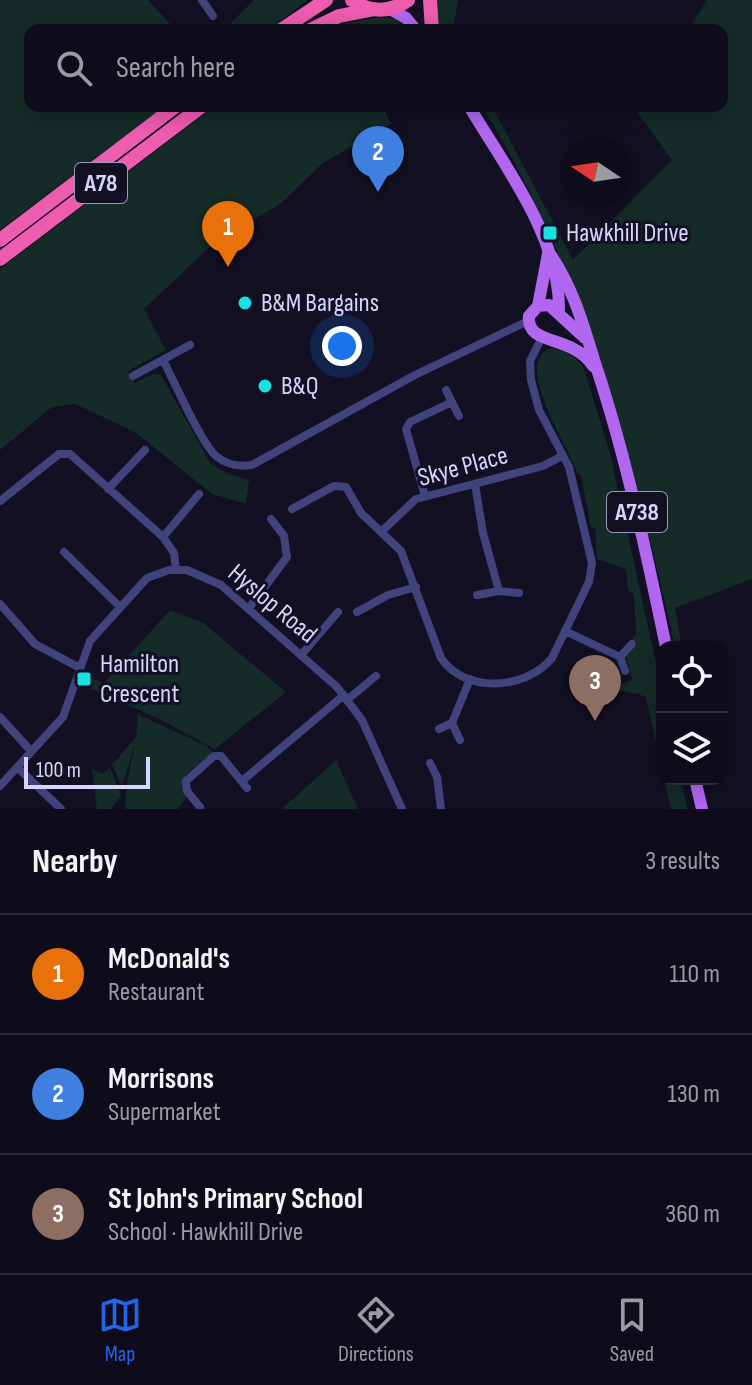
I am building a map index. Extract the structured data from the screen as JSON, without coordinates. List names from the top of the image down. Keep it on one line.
{"streets":{"highway":["A78"],"main road":["A738"],"street":["Skye Place","Hyslop Road"]},"places":{"transit":["Hawkhill Drive","Hamilton Crescent"],"other":["B&M Bargains","B&Q"]},"scale_bar":"100 m","north":"left","page":{"search":"Search here","pins":["2","1","3"],"scale":"100 m","heading":["Nearby","3 results"],"list":[{"mark":"1","name":"McDonald's","note":"Restaurant","value":"110 m"},{"mark":"2","name":"Morrisons","note":"Supermarket","value":"130 m"},{"mark":"3","name":"St John's Primary School","note":"School · Hawkhill Drive","value":"360 m"}],"nav":["Map","Directions","Saved"]}}
